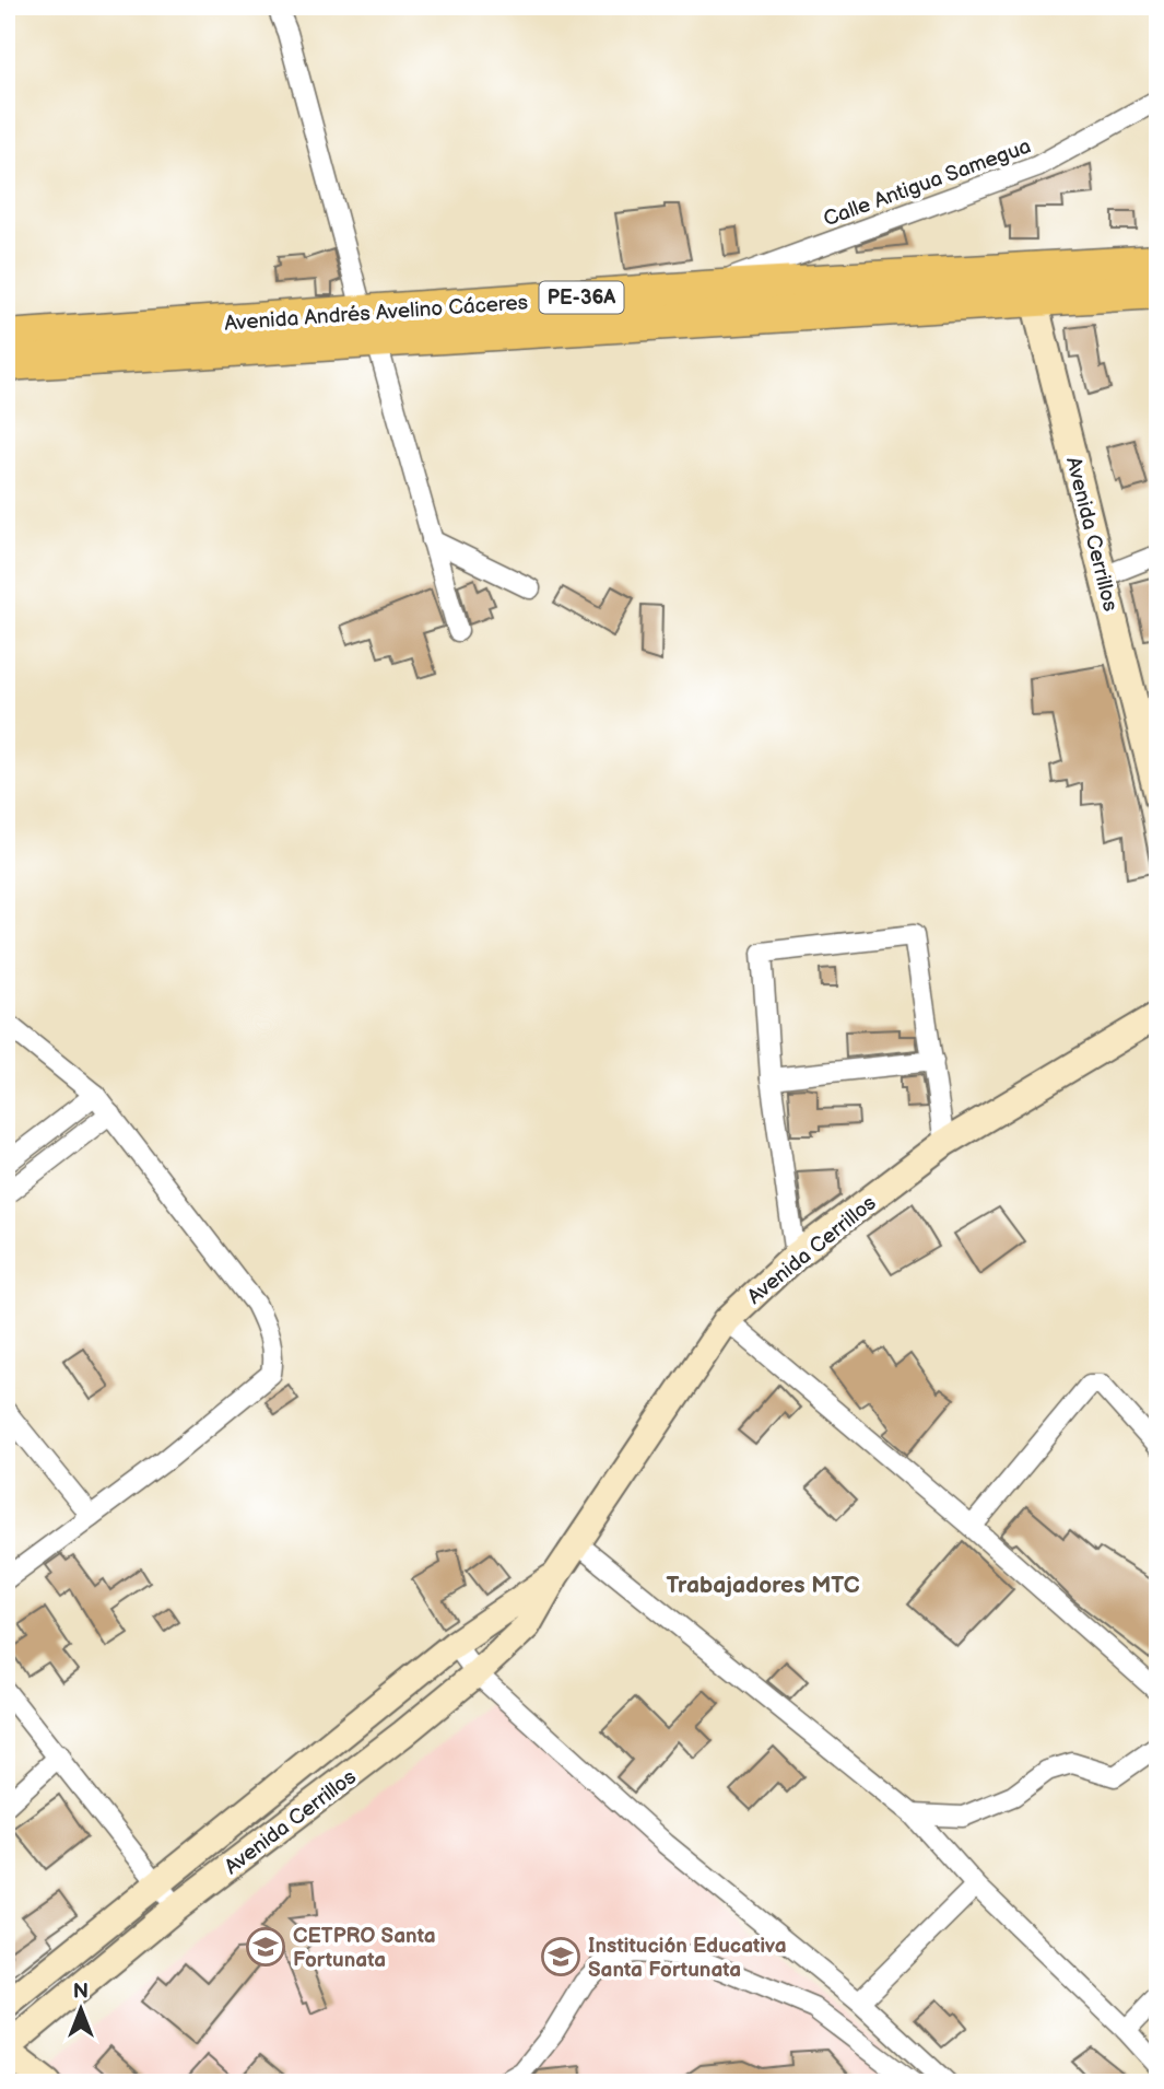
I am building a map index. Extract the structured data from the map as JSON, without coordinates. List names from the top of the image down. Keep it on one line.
{"streets":{"highway":["PE-36A","Avenida Andrés Avelino Cáceres"],"street":["Calle Antigua Samegua","Avenida Cerrillos"]},"crossings":[["Calle Antigua Samegua","Avenida Andrés Avelino Cáceres"],["Avenida Andrés Avelino Cáceres","Avenida Cerrillos"]],"districts":["Trabajadores MTC"],"places":{"school or university":["CETPRO Santa Fortunata","Institución Educativa Santa Fortunata"]},"north":"top"}
